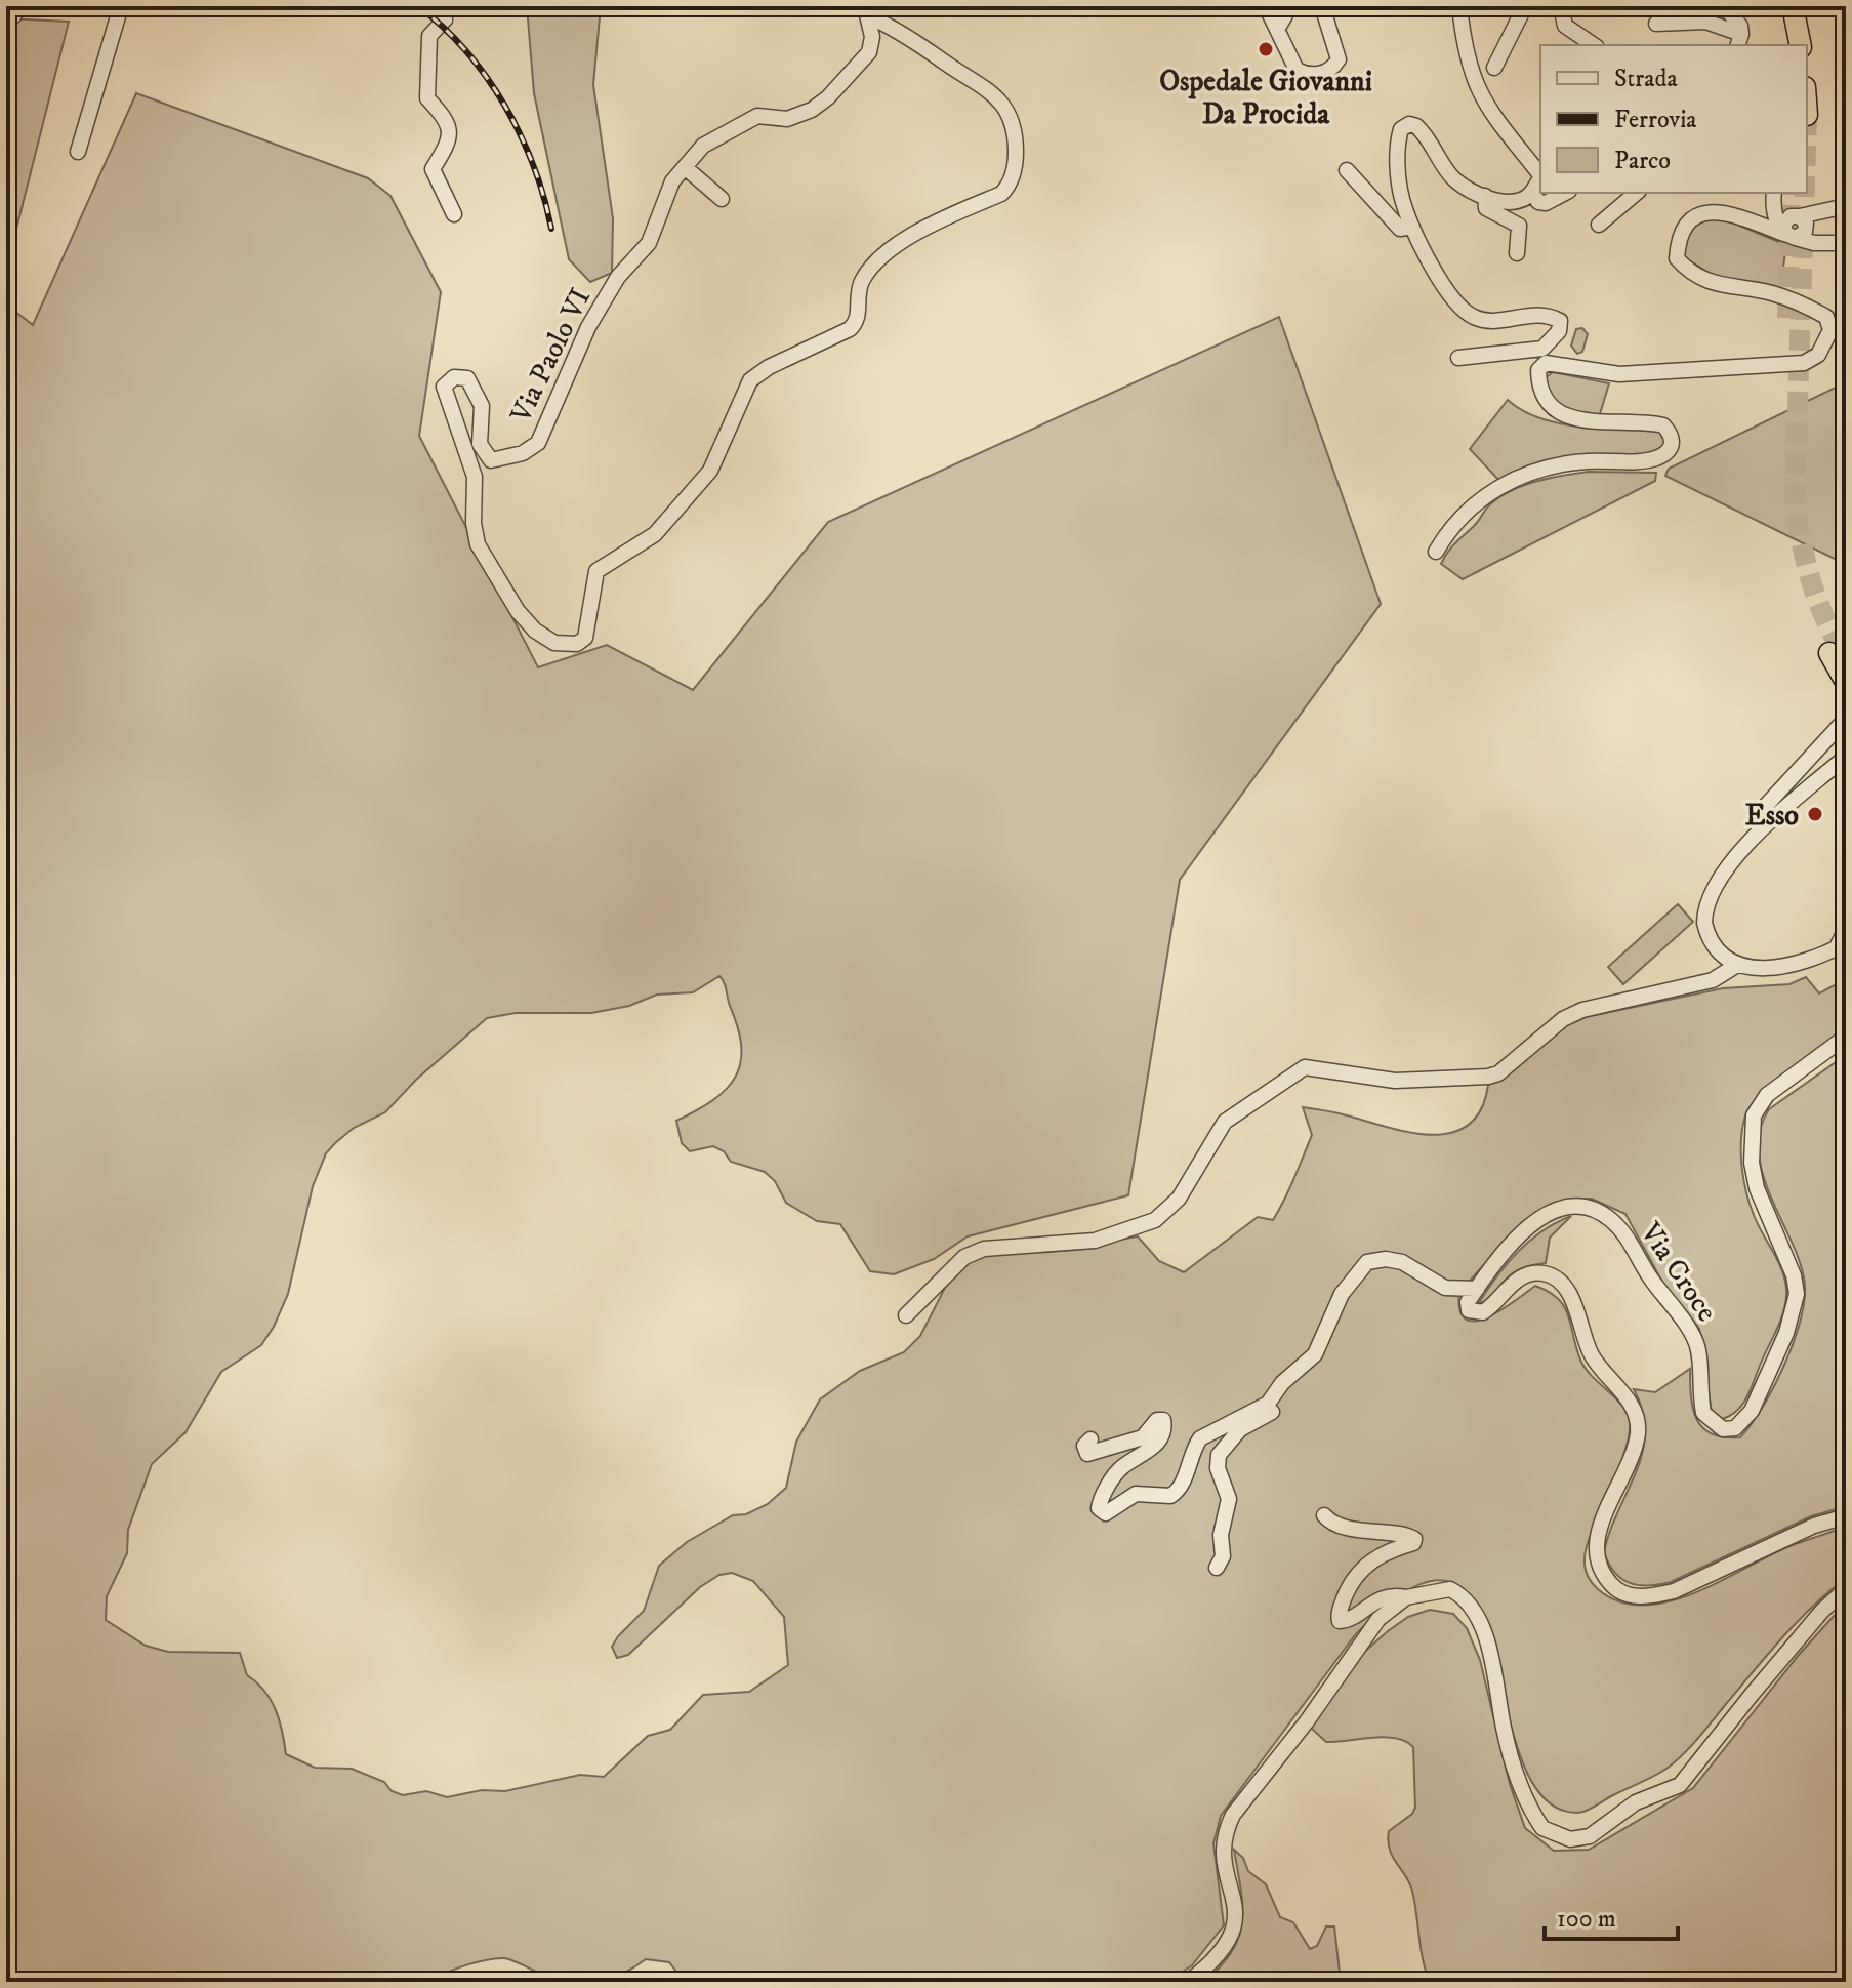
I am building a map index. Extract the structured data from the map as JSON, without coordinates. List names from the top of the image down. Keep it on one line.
{"streets":{"street":["Via Paolo VI","Via Croce"]},"places":["Ospedale Giovanni Da Procida","Esso"],"legend":["Strada","Ferrovia","Parco"],"scale_bar":"100 m"}
